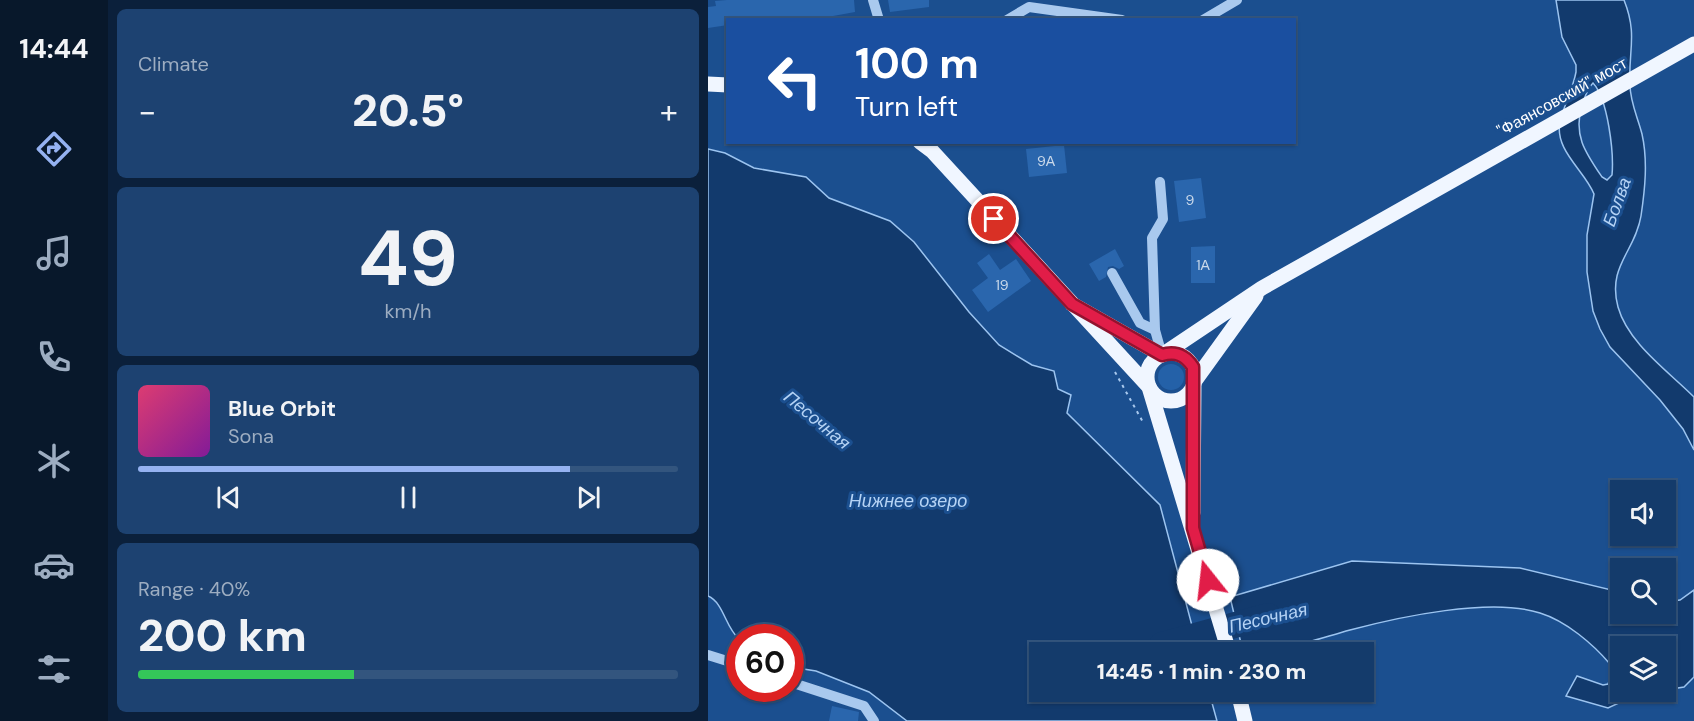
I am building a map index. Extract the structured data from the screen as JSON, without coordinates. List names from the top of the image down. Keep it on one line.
{"streets":{"main road":["\"Фаянсовский\" мост"]},"water":["Болва","Песочная","Нижнее озеро"],"house_numbers":["9А","9","1А","19"],"page":{"tabs":"14:44","tile":["Climate",["49","km/h"],["Range · 40%","200 km"]],"turn":["100 m","Turn left"],"heat":["−","20.5°","+"],"song":["Blue Orbit","Sona"],"limit":"60","trip":"14:45 · 1 min · 230 m"}}
